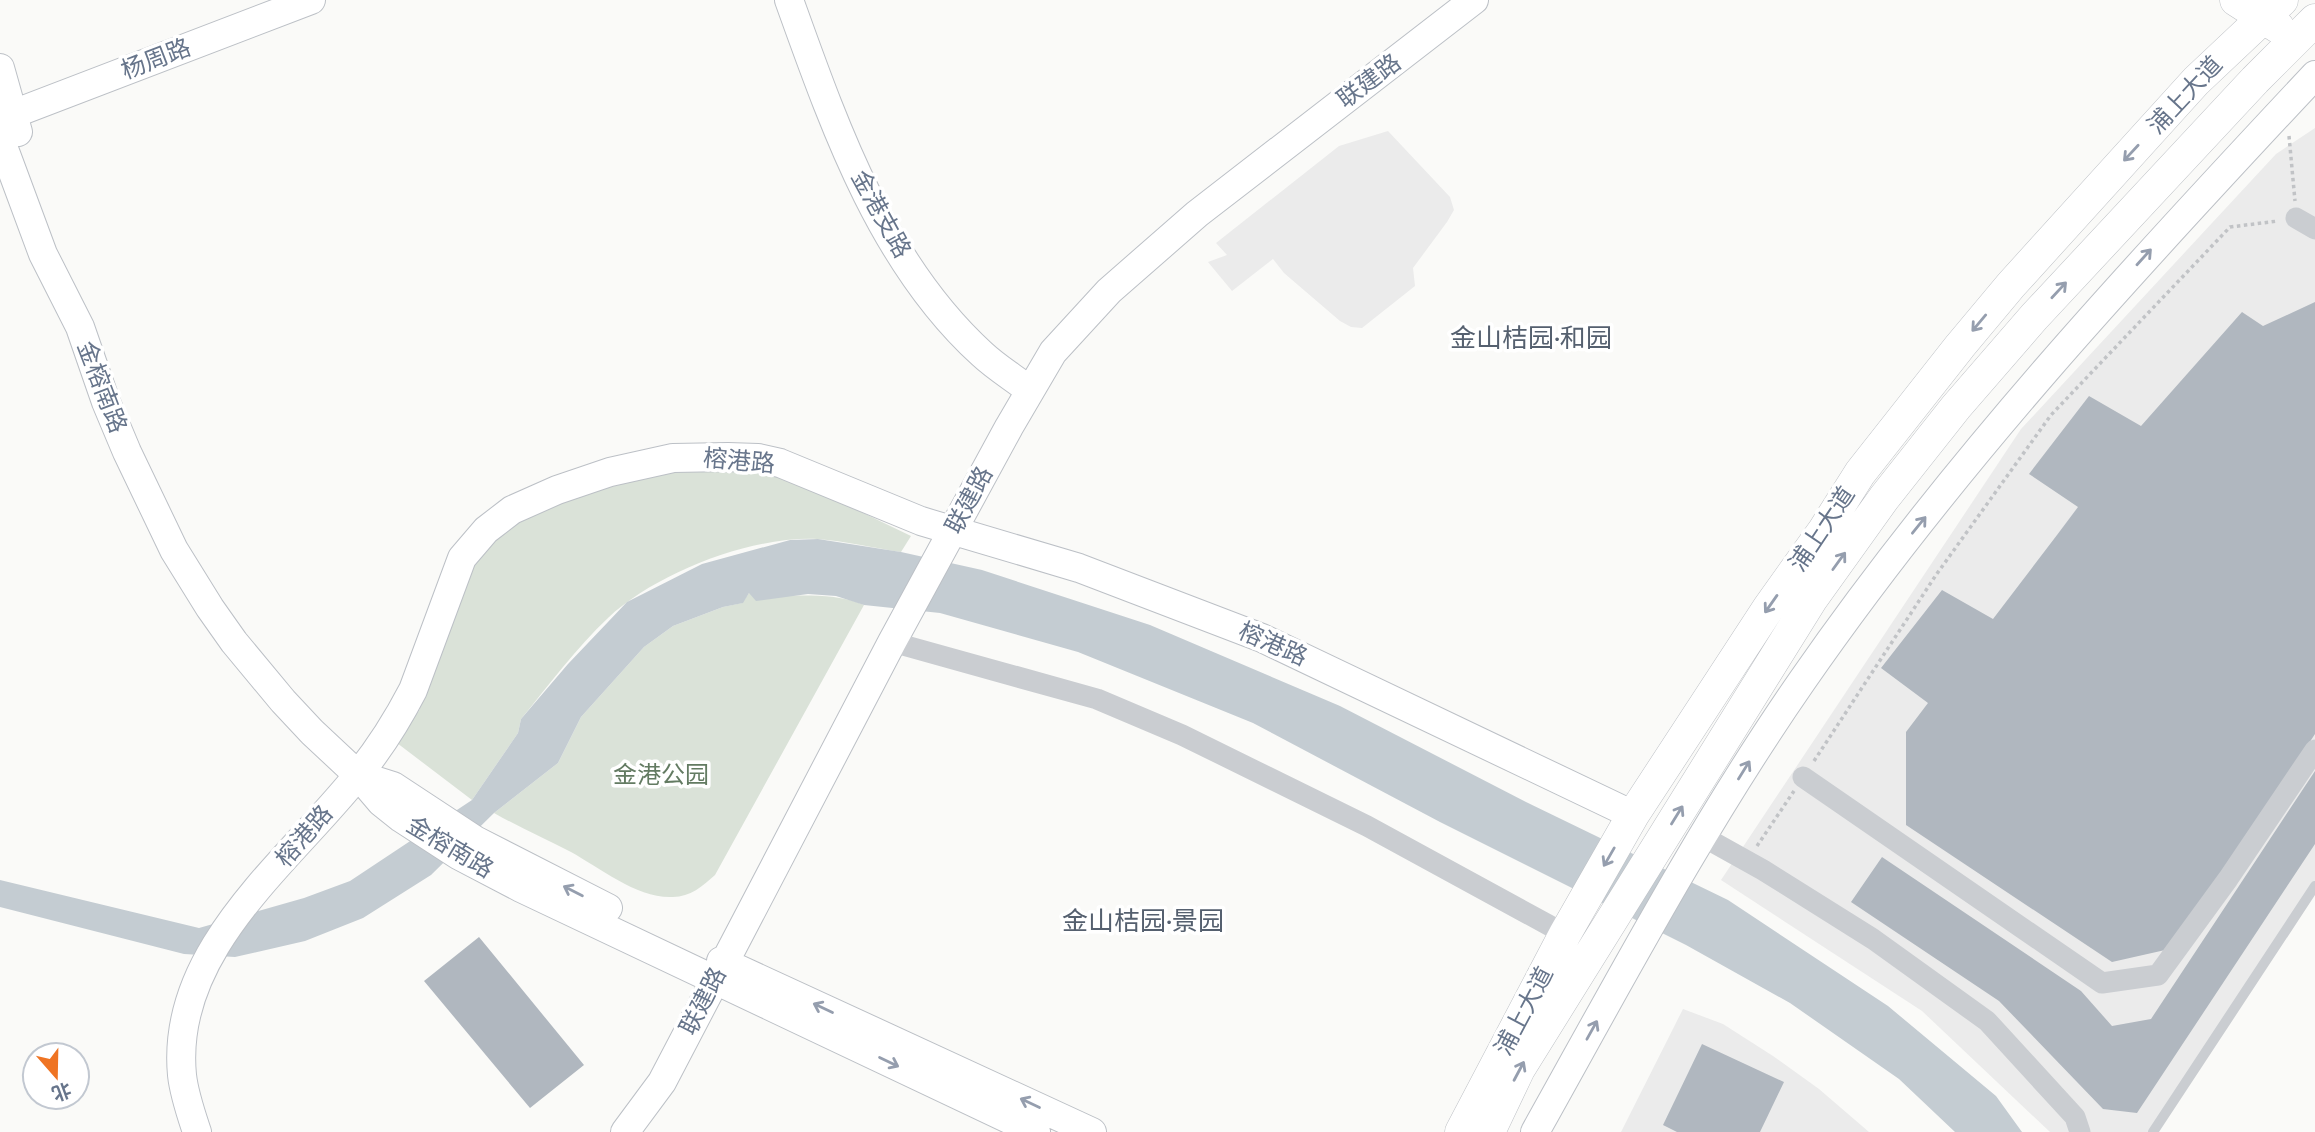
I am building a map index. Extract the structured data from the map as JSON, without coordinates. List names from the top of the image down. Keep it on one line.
{"streets":{"main road":["杨周路","联建路","浦上大道","金港支路","金榕南路","榕港路"]},"crossings":[["杨周路","金榕南路"],["联建路","金港支路"],["联建路","金榕南路"],["联建路","榕港路"],["浦上大道","榕港路"],["金榕南路","榕港路"]],"districts":["金山桔园·和园","金山桔园·景园"],"parks":["金港公园"],"north":"bottom"}
